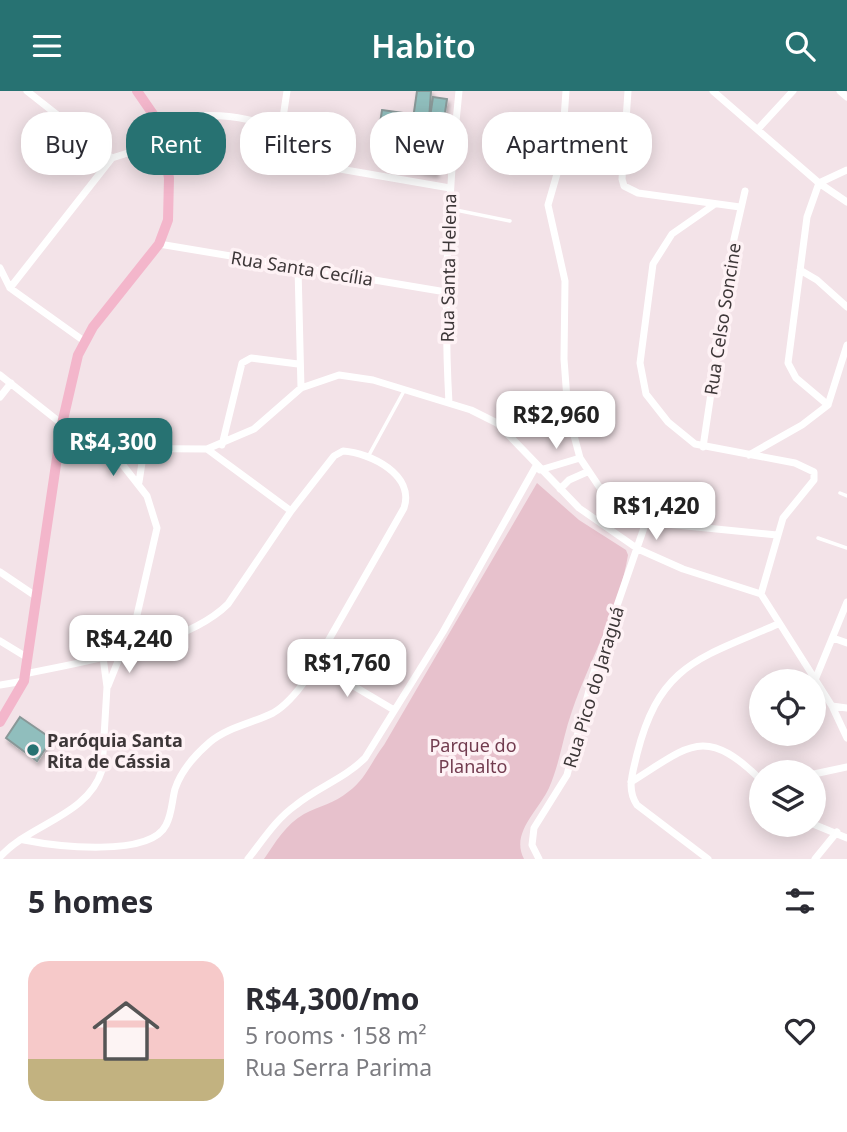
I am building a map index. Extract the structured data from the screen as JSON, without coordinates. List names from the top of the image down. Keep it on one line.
{"streets":{"street":["Rua Santa Cecília","Rua Santa Helena","Rua Celso Soncine","Rua Pico do Jaraguá"]},"crossings":[["Rua Santa Cecília","Rua Santa Helena"]],"parks":["Parque do Planalto"],"places":["Paróquia Santa Rita de Cássia"],"page":{"header":"Habito","chip":["Buy","Rent","Filters","New","Apartment"],"price":["R$2,960","R$4,300","R$1,420","R$4,240","R$1,760"],"heading":"5 homes","list":[{"name":"R$4,300/mo","note":"5 rooms · 158 m² · Rua Serra Parima"}]}}
